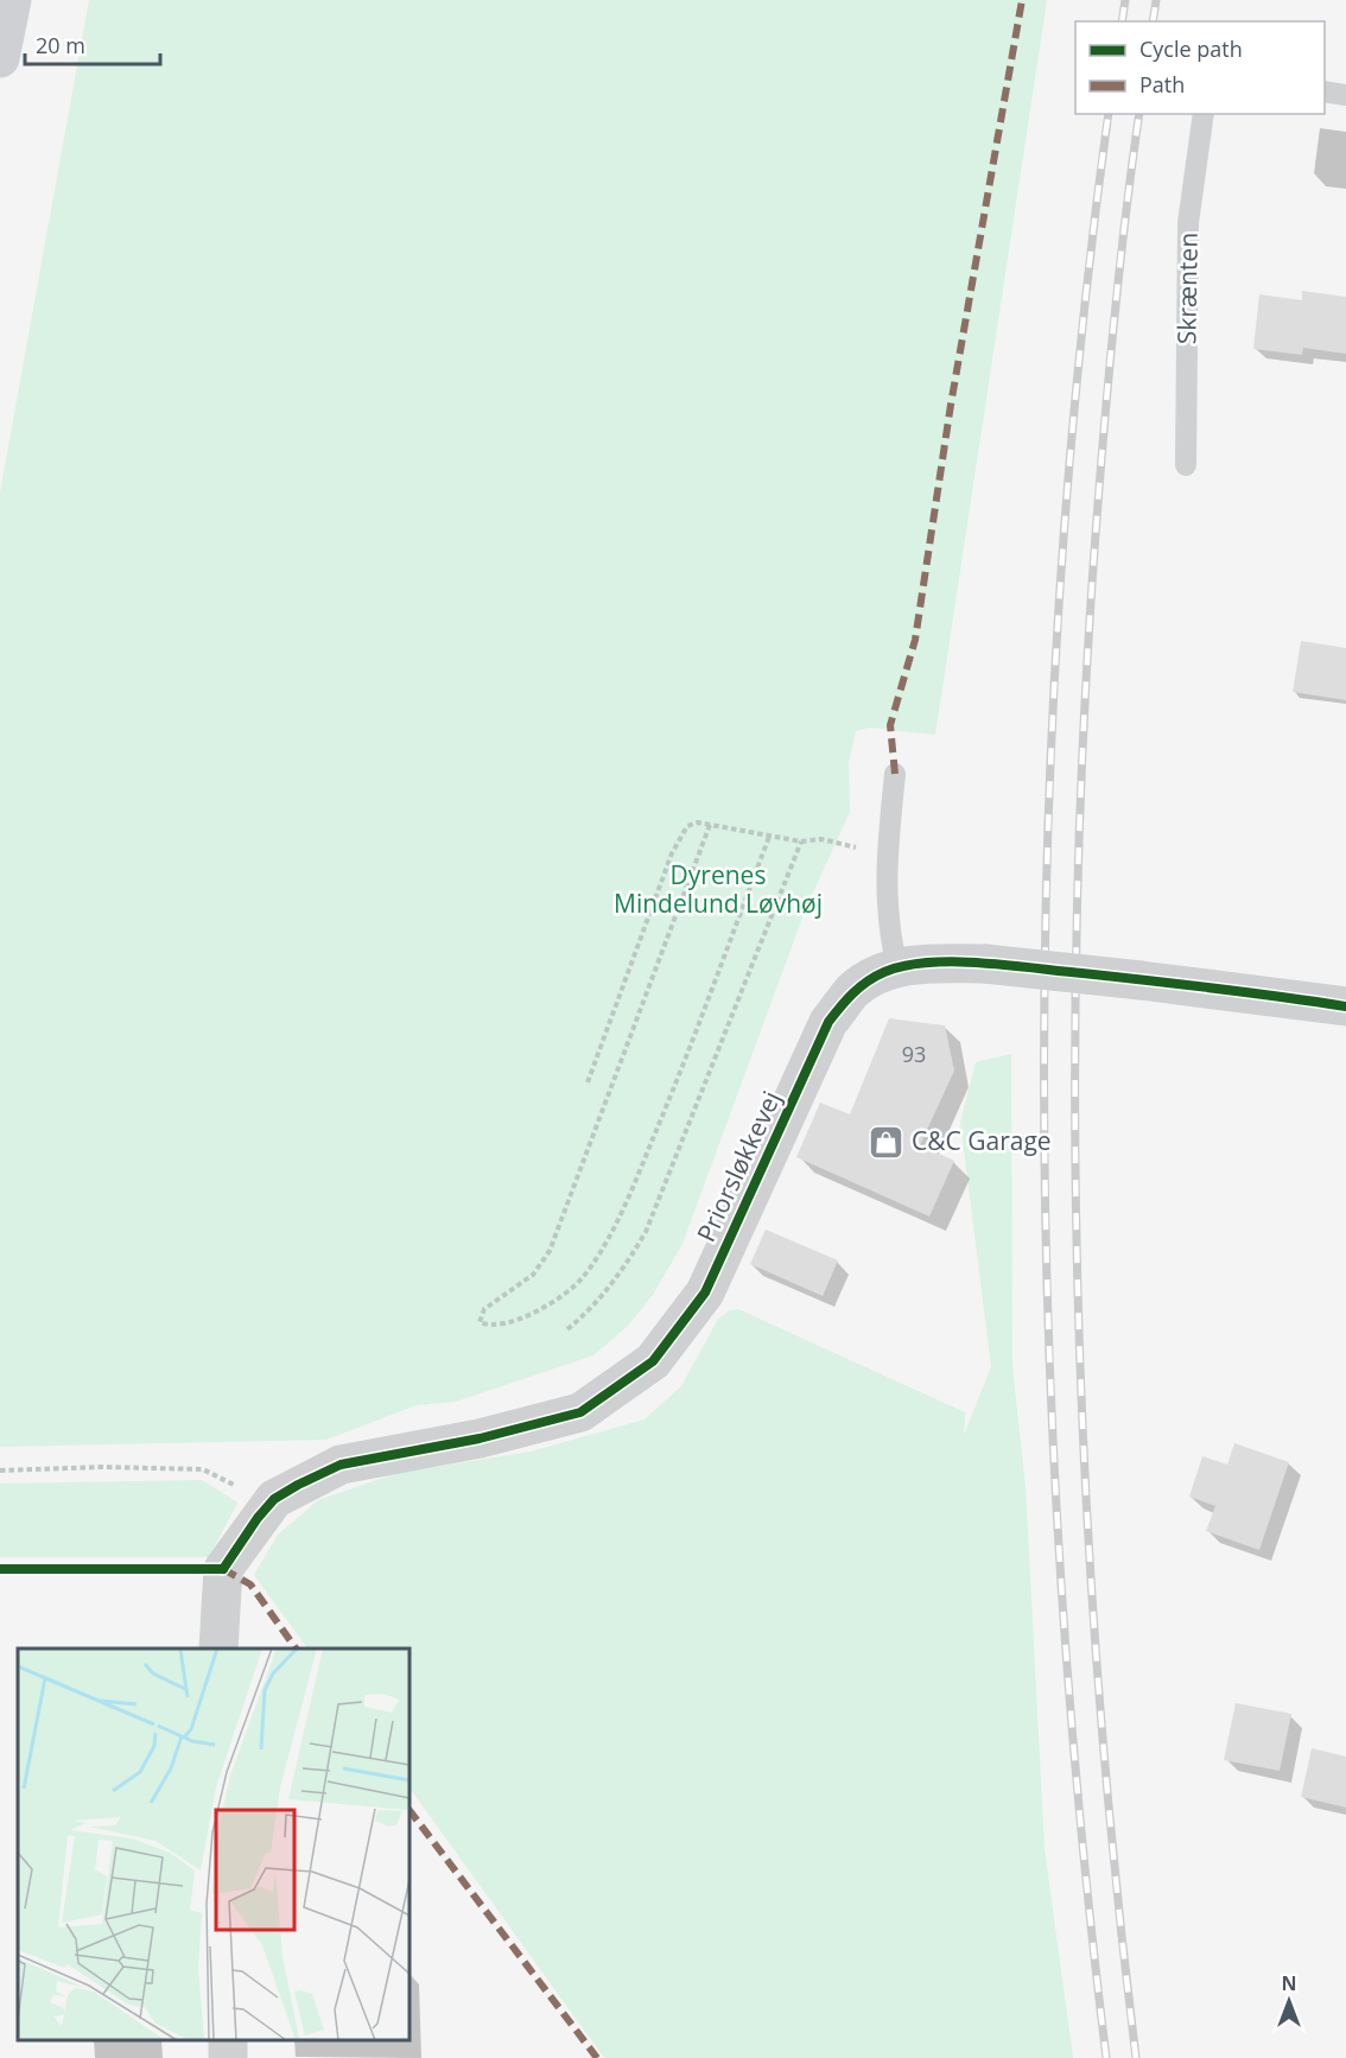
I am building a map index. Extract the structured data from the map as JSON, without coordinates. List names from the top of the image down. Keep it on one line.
{"streets":{"street":["Priorsløkkevej"],"lane":["Skrænten"]},"parks":["Dyrenes Mindelund Løvhøj"],"places":{"shop":["C&C Garage"]},"house_numbers":["93"],"legend":["Cycle path","Path"],"scale_bar":"20 m","north":"top"}
